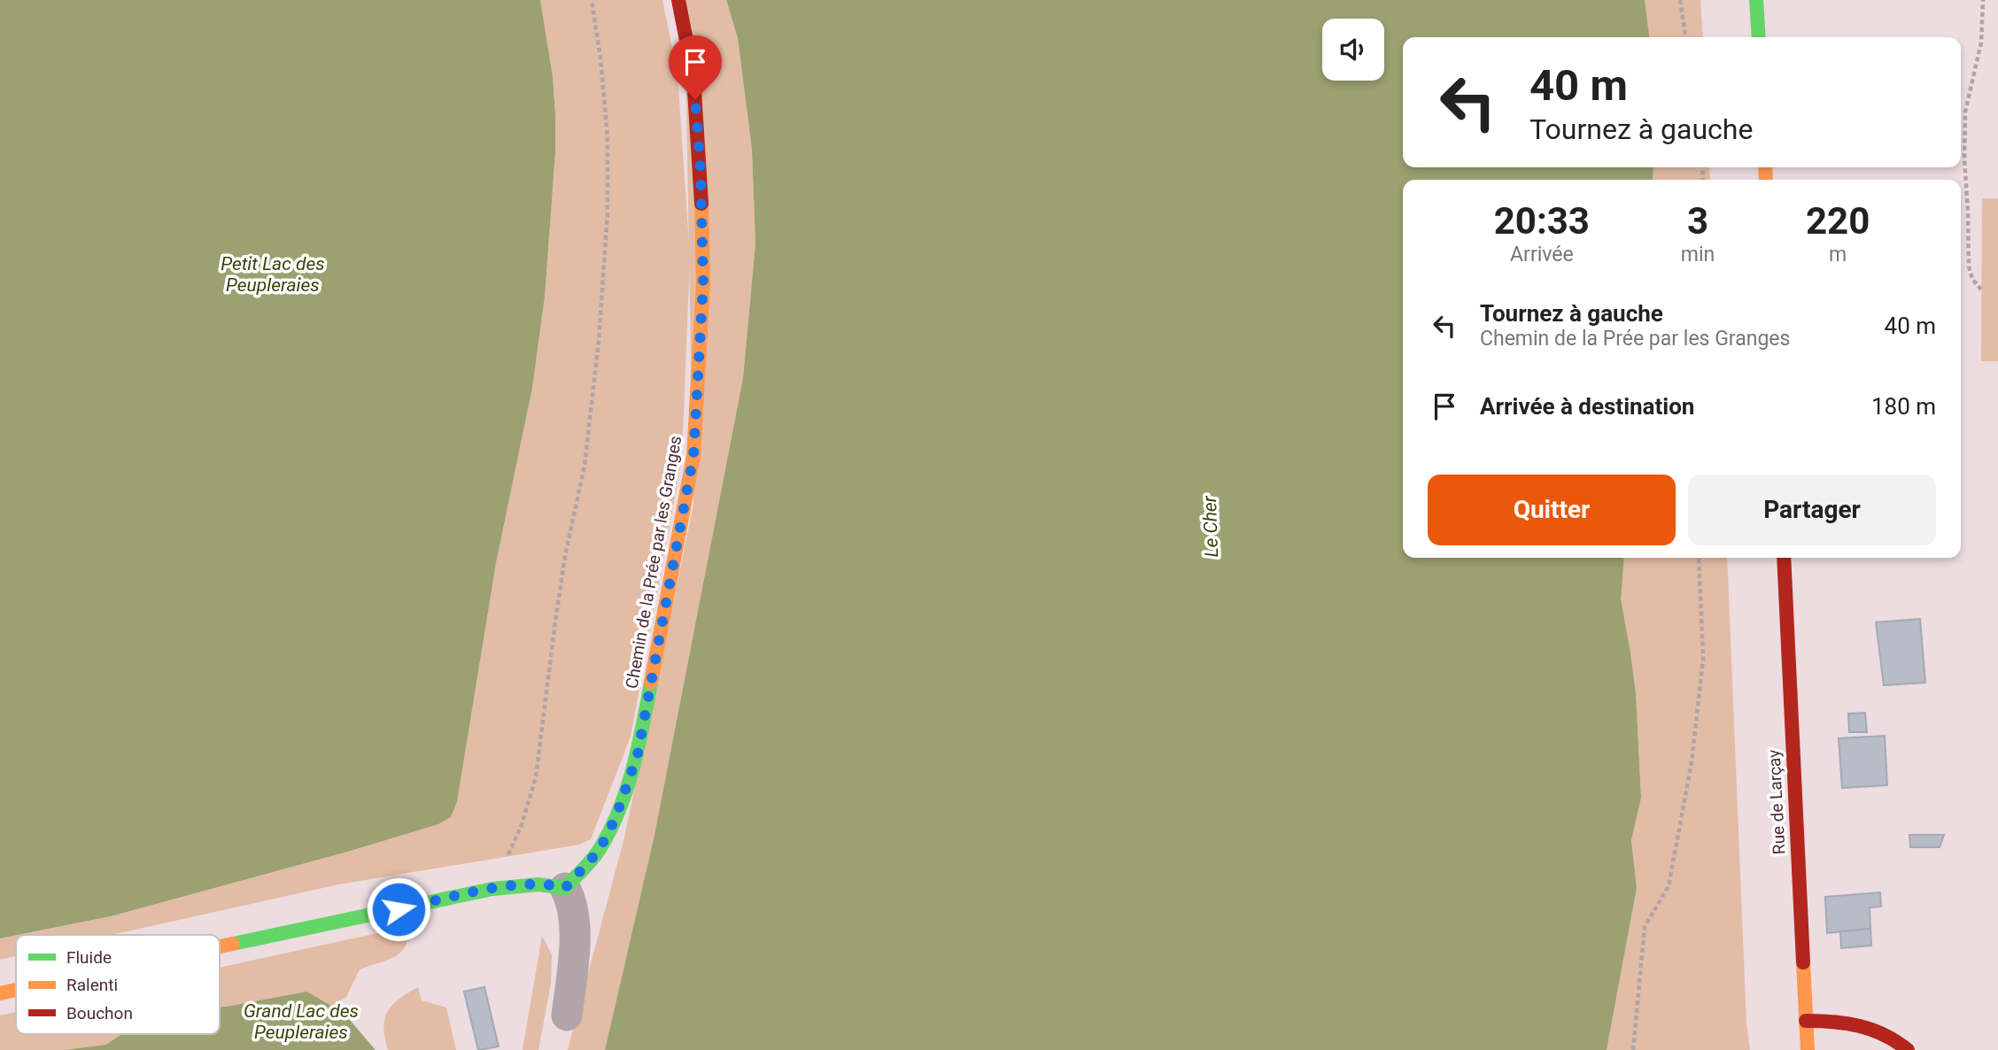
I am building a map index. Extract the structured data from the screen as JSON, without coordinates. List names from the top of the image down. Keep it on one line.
{"streets":{"street":["Chemin de la Prée par les Granges","Rue de Larçay"]},"water":["Petit Lac des Peupleraies","Le Cher","Grand Lac des Peupleraies"],"legend":["Fluide","Ralenti","Bouchon"],"page":{"turn":["40 m","Tournez à gauche"],"eta":["20:33","Arrivée","3","min","220","m"],"list":[{"name":"Tournez à gauche","note":"Chemin de la Prée par les Granges","value":"40 m"},{"name":"Arrivée à destination","value":"180 m"}],"buttons":["Quitter","Partager"]}}
